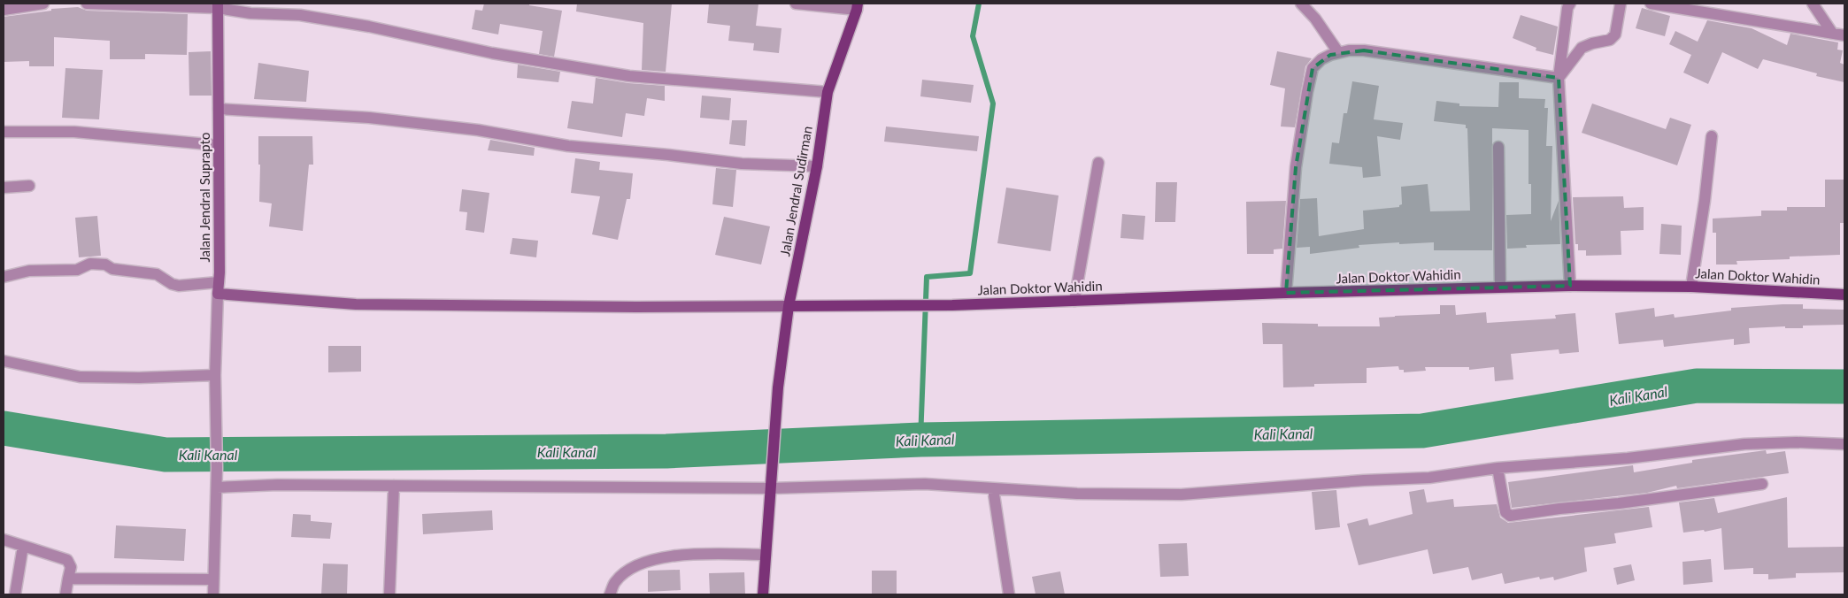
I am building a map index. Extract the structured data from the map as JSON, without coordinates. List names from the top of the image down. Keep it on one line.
{"streets":{"main road":["Jalan Jendral Sudirman","Jalan Jendral Suprapto","Jalan Doktor Wahidin"]},"crossings":[["Jalan Jendral Sudirman","Jalan Doktor Wahidin"]],"water":["Kali Kanal"]}
